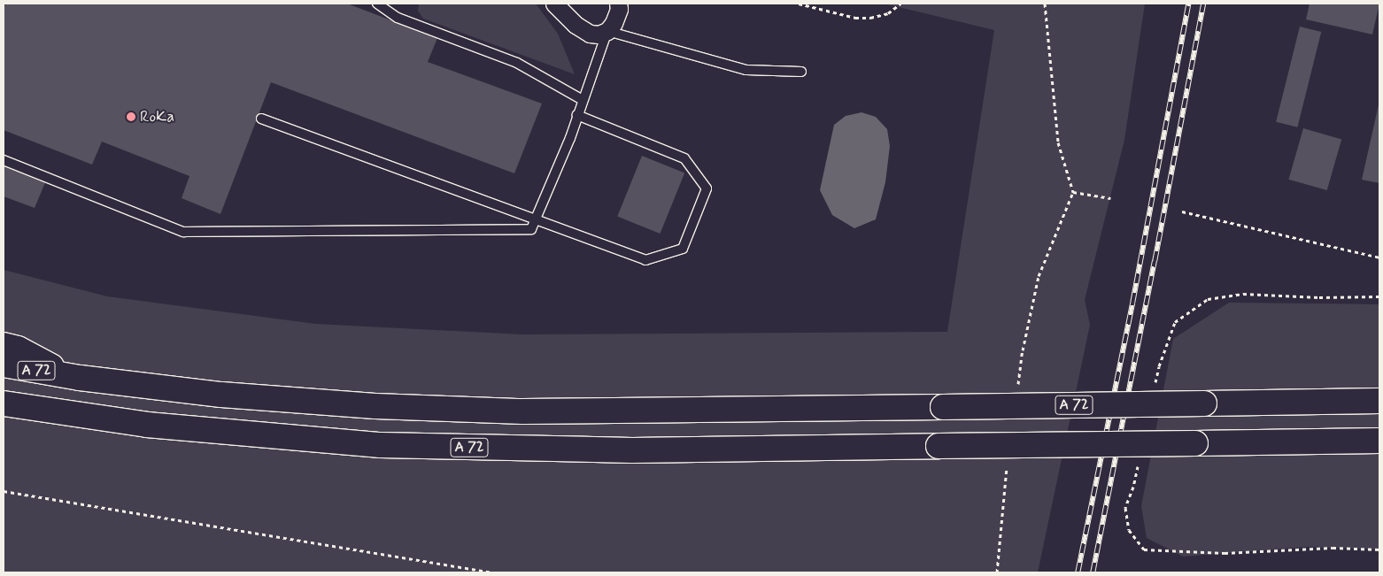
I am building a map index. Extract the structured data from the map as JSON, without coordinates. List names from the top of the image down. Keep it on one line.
{"streets":{"highway":["A 72"]},"places":["RoKa"]}
